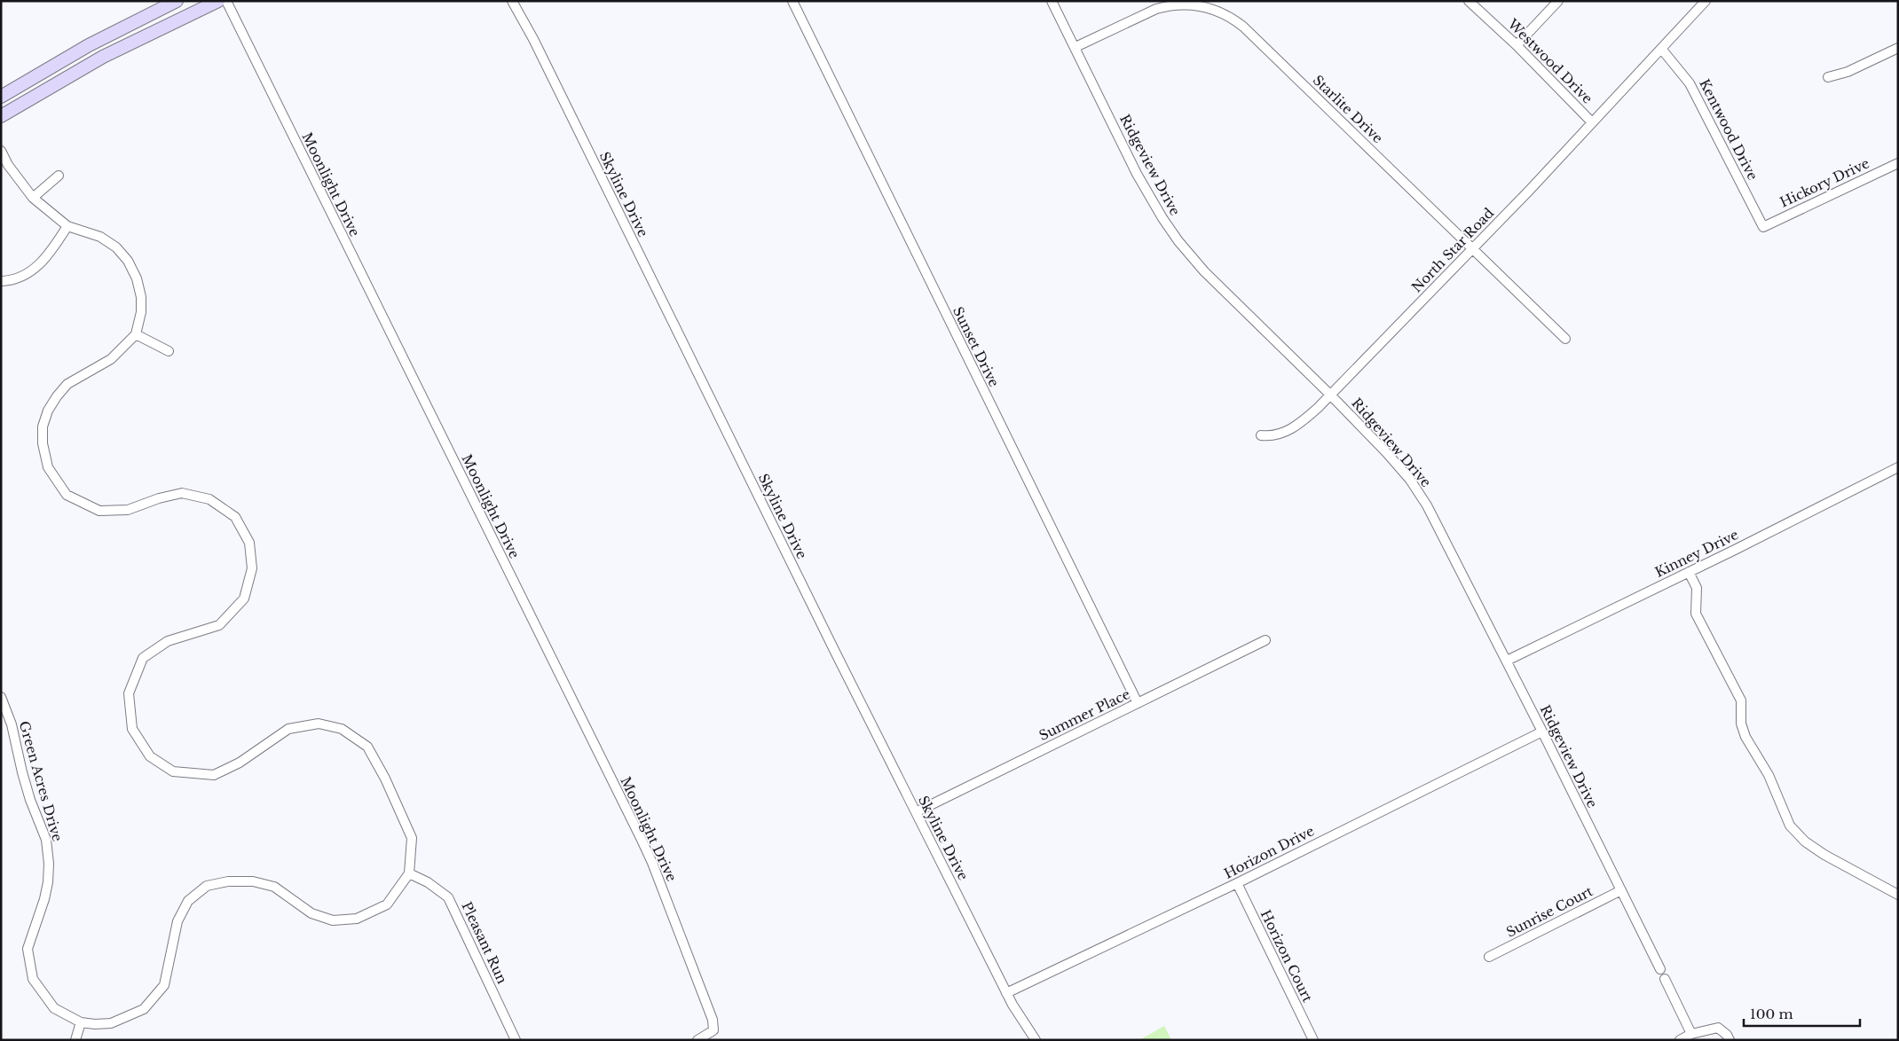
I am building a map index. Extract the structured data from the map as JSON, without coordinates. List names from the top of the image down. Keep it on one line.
{"streets":{"street":["Westwood Drive","Starlite Drive","Kentwood Drive","Ridgeview Drive","Hickory Drive","Moonlight Drive","Skyline Drive","North Star Road","Sunset Drive","Kinney Drive","Summer Place","Green Acres Drive","Horizon Drive","Sunrise Court","Pleasant Run","Horizon Court"]},"crossings":[["Westwood Drive","North Star Road"],["Starlite Drive","Ridgeview Drive"],["Starlite Drive","North Star Road"],["Kentwood Drive","Hickory Drive"],["Kentwood Drive","North Star Road"],["Ridgeview Drive","North Star Road"],["Ridgeview Drive","Kinney Drive"],["Ridgeview Drive","Horizon Drive"],["Ridgeview Drive","Sunrise Court"],["Skyline Drive","Summer Place"],["Skyline Drive","Horizon Drive"],["Sunset Drive","Summer Place"],["Horizon Drive","Horizon Court"]],"scale_bar":"100 m"}
